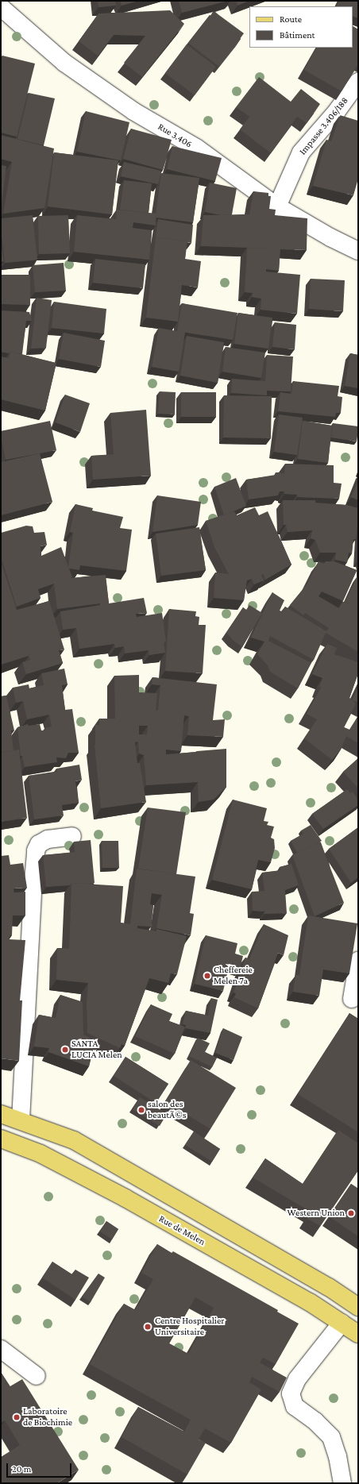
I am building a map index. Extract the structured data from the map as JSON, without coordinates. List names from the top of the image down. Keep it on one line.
{"streets":{"main road":["Rue de Melen"],"street":["Impasse 3.406/188","Rue 3.406"]},"crossings":[["Impasse 3.406/188","Rue 3.406"]],"places":["Cheffereie Melen 7a","SANTA LUCIA Melen","salon des beautÃ©s","Western Union","Centre Hospitalier Universitaire","Laboratoire de Biochimie"],"legend":["Route","Bâtiment"],"scale_bar":"20 m"}
